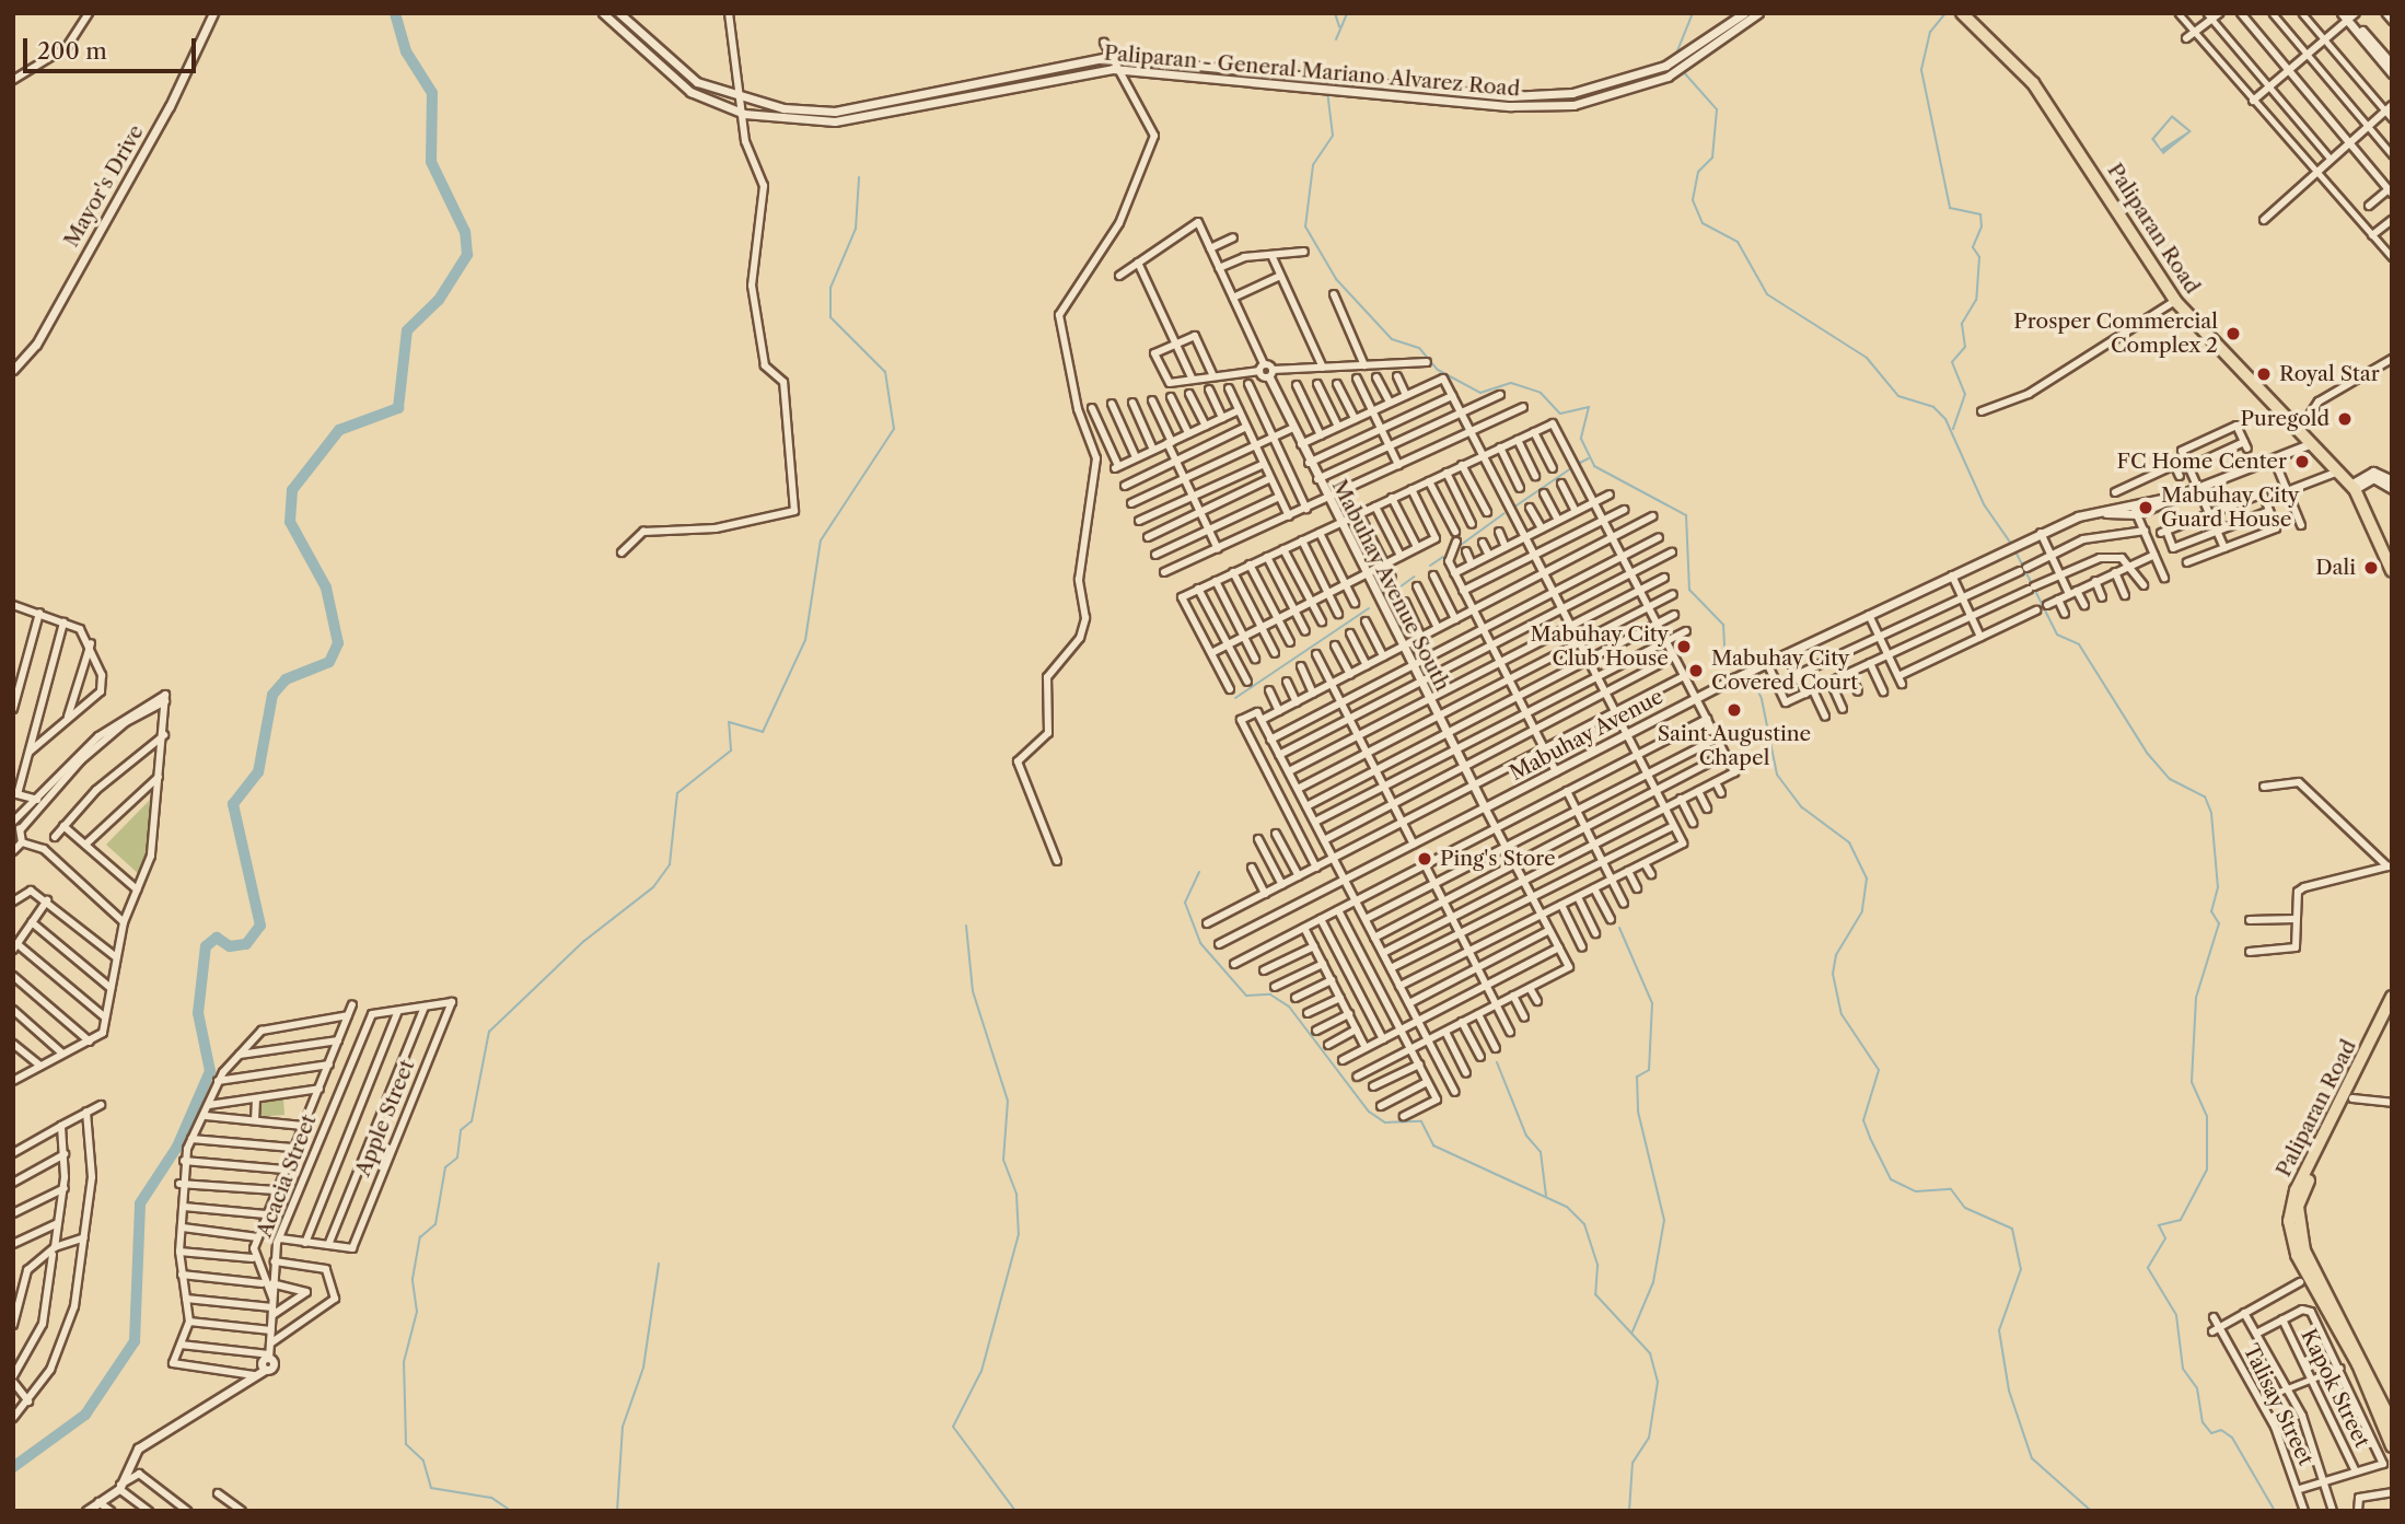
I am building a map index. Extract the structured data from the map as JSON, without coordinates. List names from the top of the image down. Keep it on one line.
{"streets":{"main road":["Paliparan Road"],"street":["Paliparan - General Mariano Alvarez Road","Mayor's Drive","Mabuhay Avenue South","Mabuhay Avenue","Apple Street","Acacia Street","Kapok Street","Talisay Street"]},"crossings":[["Paliparan Road","Mabuhay Avenue"],["Mabuhay Avenue South","Mabuhay Avenue"]],"places":["Prosper Commercial Complex 2","Royal Star","Puregold","FC Home Center","Mabuhay City Guard House","Dali","Mabuhay City Club House","Mabuhay City Covered Court","Saint Augustine Chapel","Ping's Store"],"scale_bar":"200 m"}
